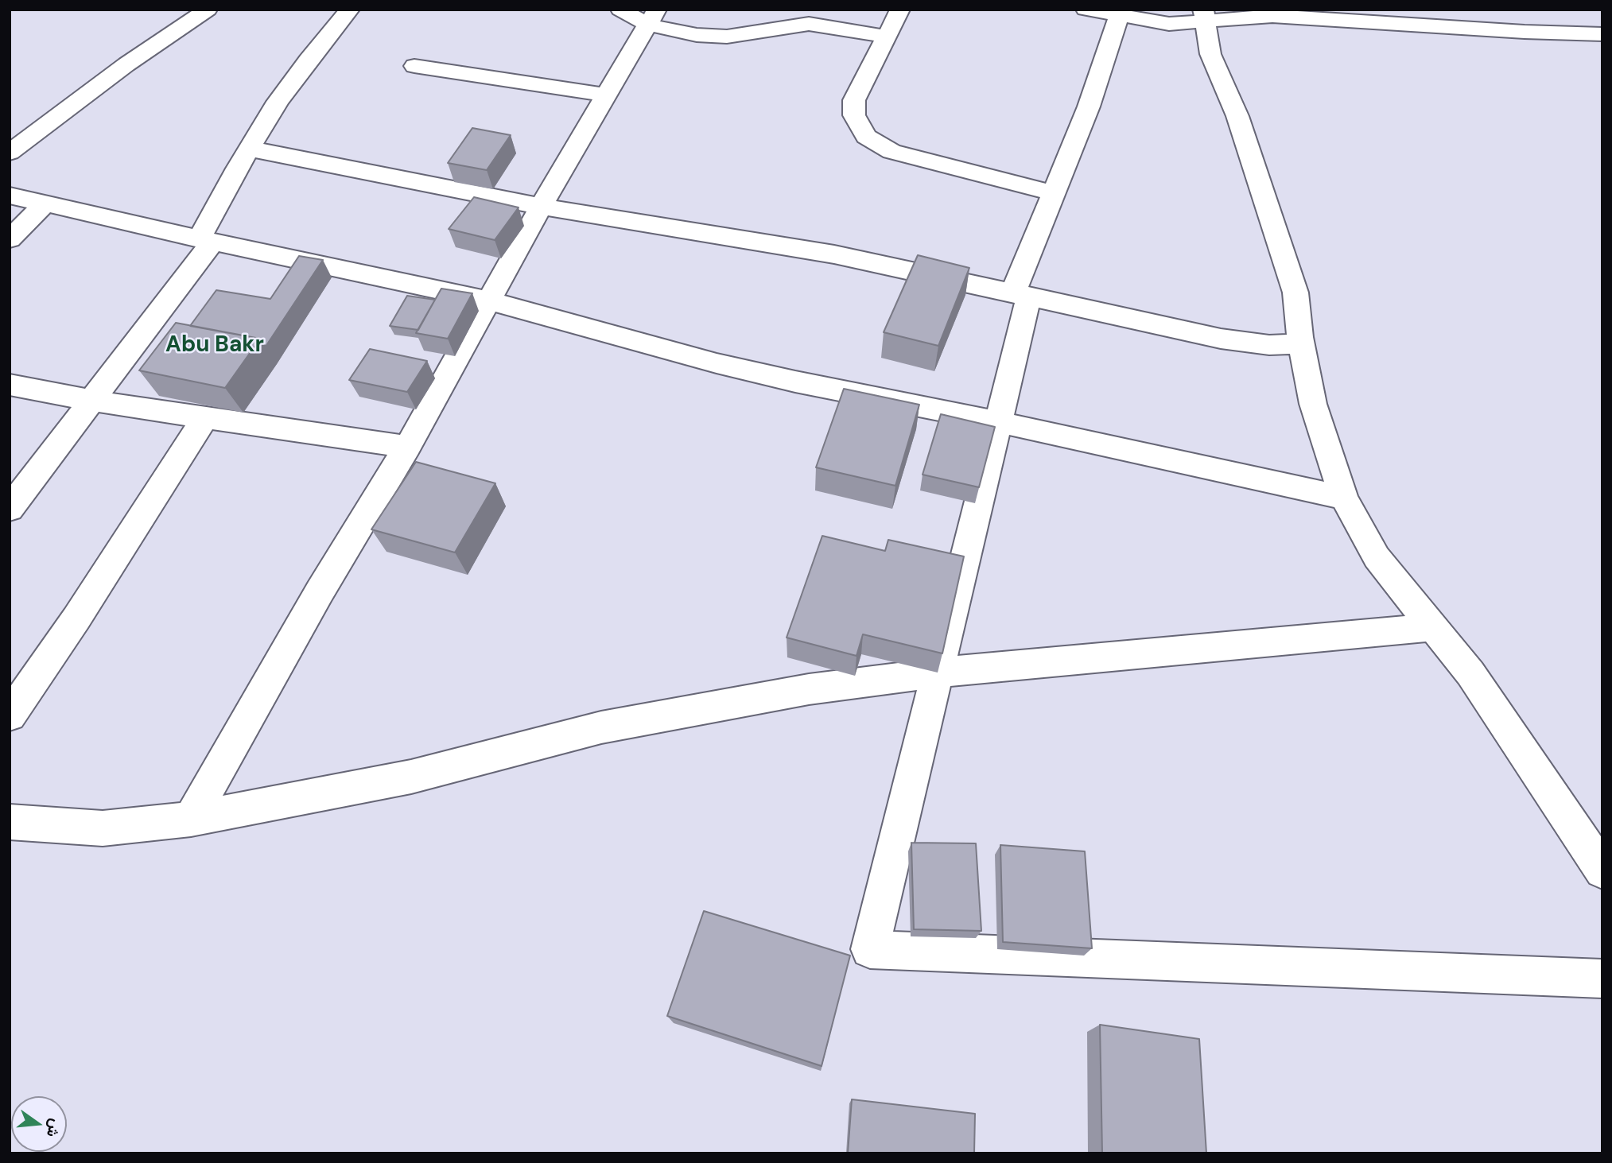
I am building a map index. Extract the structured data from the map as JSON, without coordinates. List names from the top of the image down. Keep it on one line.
{"districts":["Abu Bakr"],"north":"right"}
